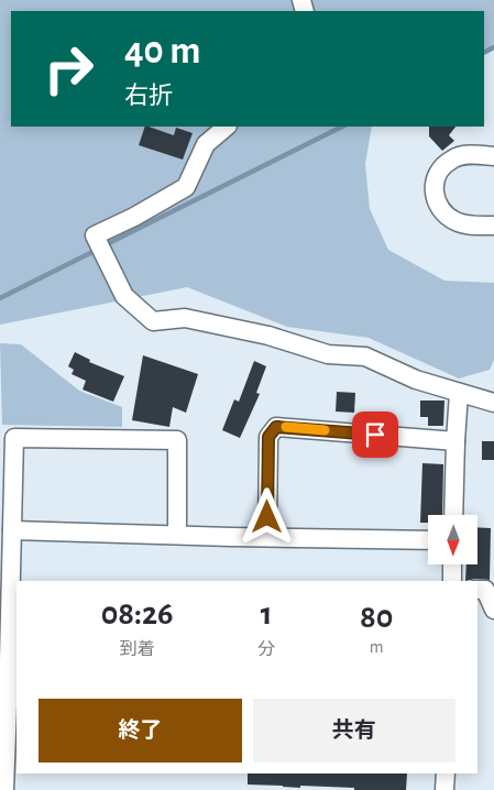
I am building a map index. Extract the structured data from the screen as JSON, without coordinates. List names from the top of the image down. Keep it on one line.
{"north":"bottom","page":{"turn":["40 m","右折"],"eta":["08:26","到着","1","分","80","m"],"buttons":["終了","共有"]}}
